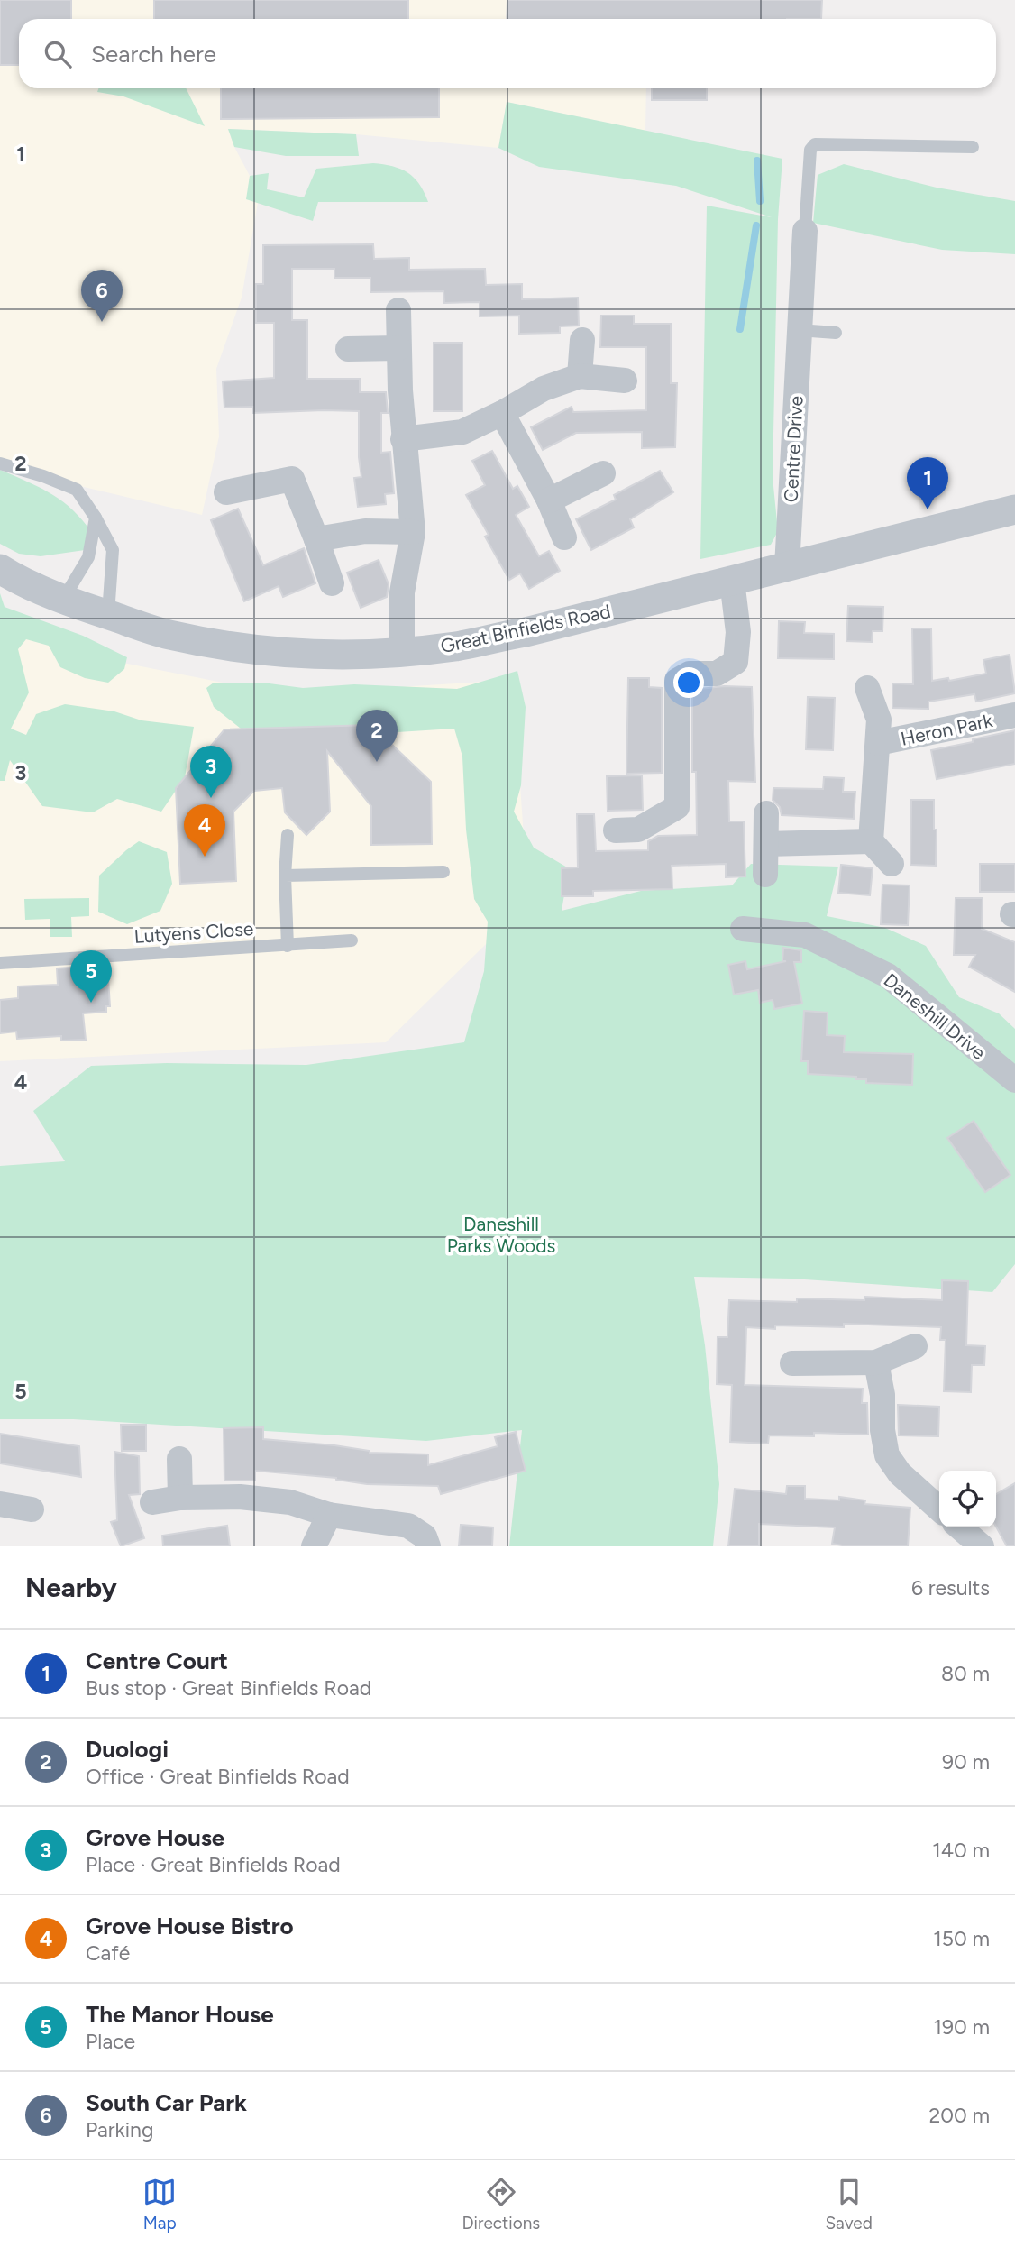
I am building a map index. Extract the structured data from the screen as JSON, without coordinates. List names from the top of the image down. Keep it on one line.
{"streets":{"street":["Centre Drive","Great Binfields Road","Heron Park","Daneshill Drive"],"lane":["Lutyens Close"]},"crossings":[["Centre Drive","Great Binfields Road"]],"parks":["Daneshill Parks Woods"],"page":{"search":"Search here","pins":["6","1","2","3","4","5"],"heading":["Nearby","6 results"],"list":[{"mark":"1","name":"Centre Court","note":"Bus stop · Great Binfields Road","value":"80 m"},{"mark":"2","name":"Duologi","note":"Office · Great Binfields Road","value":"90 m"},{"mark":"3","name":"Grove House","note":"Place · Great Binfields Road","value":"140 m"},{"mark":"4","name":"Grove House Bistro","note":"Café","value":"150 m"},{"mark":"5","name":"The Manor House","note":"Place","value":"190 m"},{"mark":"6","name":"South Car Park","note":"Parking","value":"200 m"}],"nav":["Map","Directions","Saved"]},"grid":{"rows":["1","2","3","4","5"]}}
